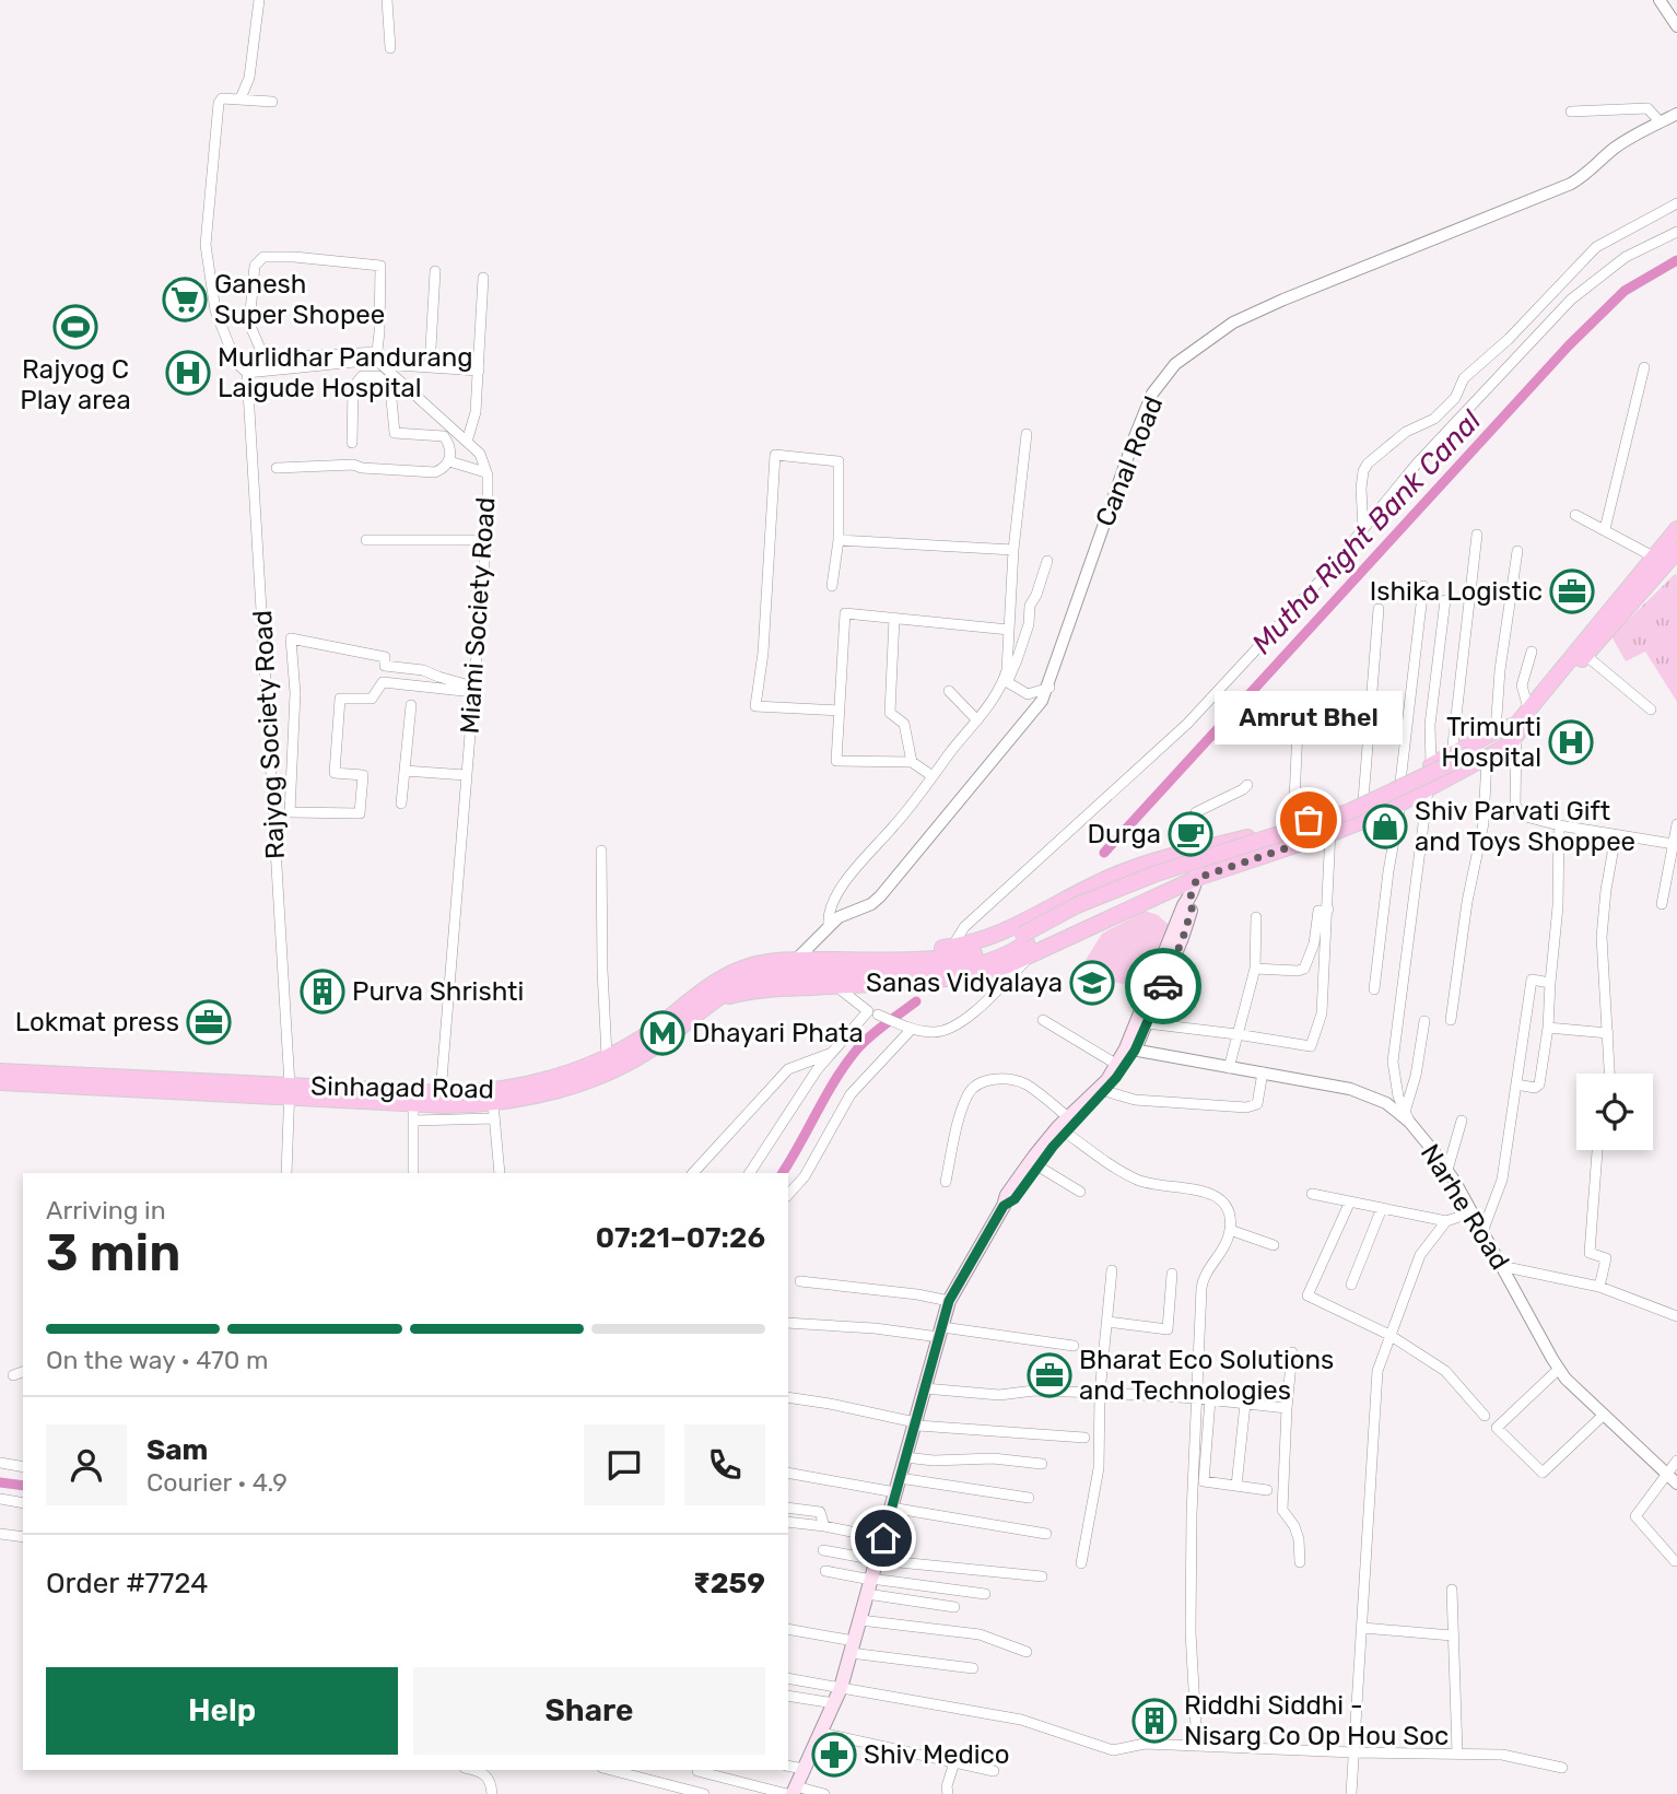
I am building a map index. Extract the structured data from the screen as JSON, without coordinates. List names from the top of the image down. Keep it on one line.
{"streets":{"main road":["Sinhagad Road"],"street":["Canal Road","Miami Society Road","Rajyog Society Road","Narhe Road"]},"crossings":[["Canal Road","Sinhagad Road"],["Miami Society Road","Sinhagad Road"],["Rajyog Society Road","Sinhagad Road"]],"water":["Mutha Right Bank Canal"],"places":{"supermarket":["Ganesh Super Shopee"],"sports":["Rajyog C Play area"],"hospital":["Murlidhar Pandurang Laigude Hospital","Trimurti Hospital"],"office":["Ishika Logistic","Lokmat press","Bharat Eco Solutions and Technologies"],"other":["Amrut Bhel"],"shop":["Shiv Parvati Gift and Toys Shoppee"],"cafe":["Durga"],"school or university":["Sanas Vidyalaya"],"building":["Purva Shrishti","Riddhi Siddhi - Nisarg Co Op Hou Soc"],"metro station":["Dhayari Phata"],"pharmacy":["Shiv Medico"]},"page":{"bubble":"Amrut Bhel","heading":["3 min","Arriving in","07:21–07:26"],"panel":["Sam","Courier · 4.9","Order #7724","₹259"],"bar":"On the way · 470 m","buttons":["Help","Share"]}}
